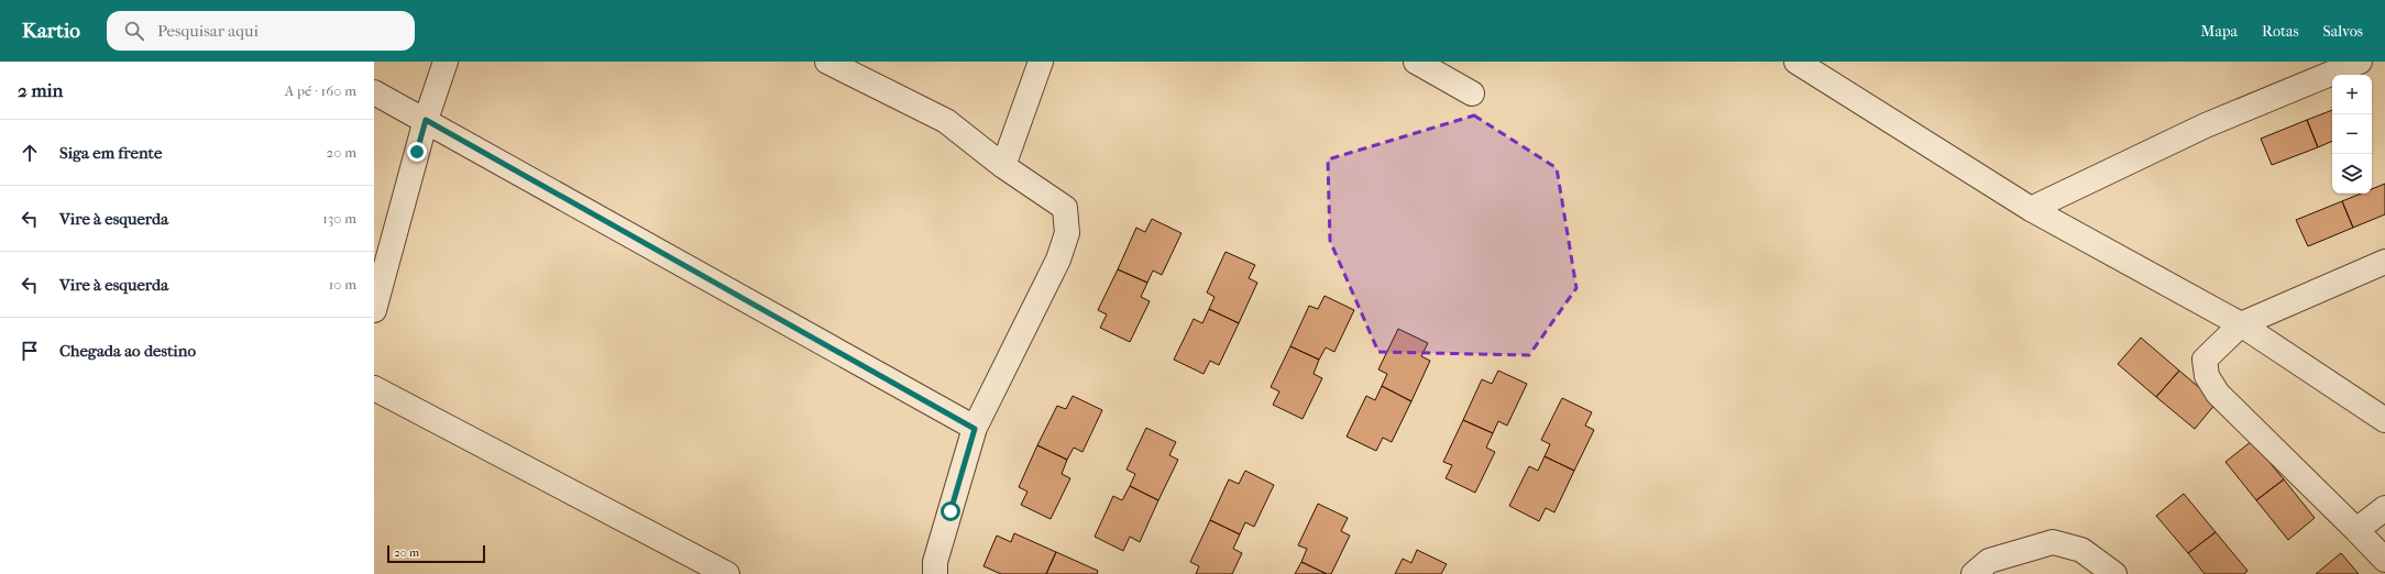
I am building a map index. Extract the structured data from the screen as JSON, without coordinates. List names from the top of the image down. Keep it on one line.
{"scale_bar":"20 m","page":{"header":"Kartio","search":"Pesquisar aqui","nav":["Mapa","Rotas","Salvos"],"heading":["2 min","A pé · 160 m"],"map_buttons":["+","−"],"list":[["Siga em frente","20 m"],["Vire à esquerda","130 m"],["Vire à esquerda","10 m"],"Chegada ao destino"],"scale":"20 m"}}
